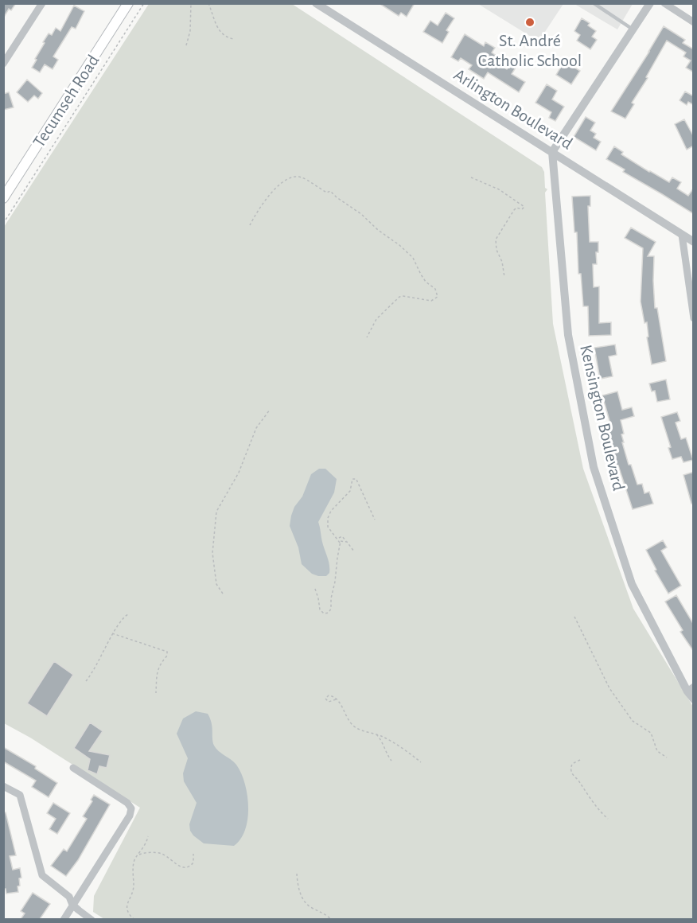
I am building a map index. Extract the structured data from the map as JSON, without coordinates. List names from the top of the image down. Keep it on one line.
{"streets":{"main road":["Tecumseh Road"],"street":["Arlington Boulevard","Kensington Boulevard"]},"crossings":[["Arlington Boulevard","Kensington Boulevard"]],"places":["St. André Catholic School"]}
